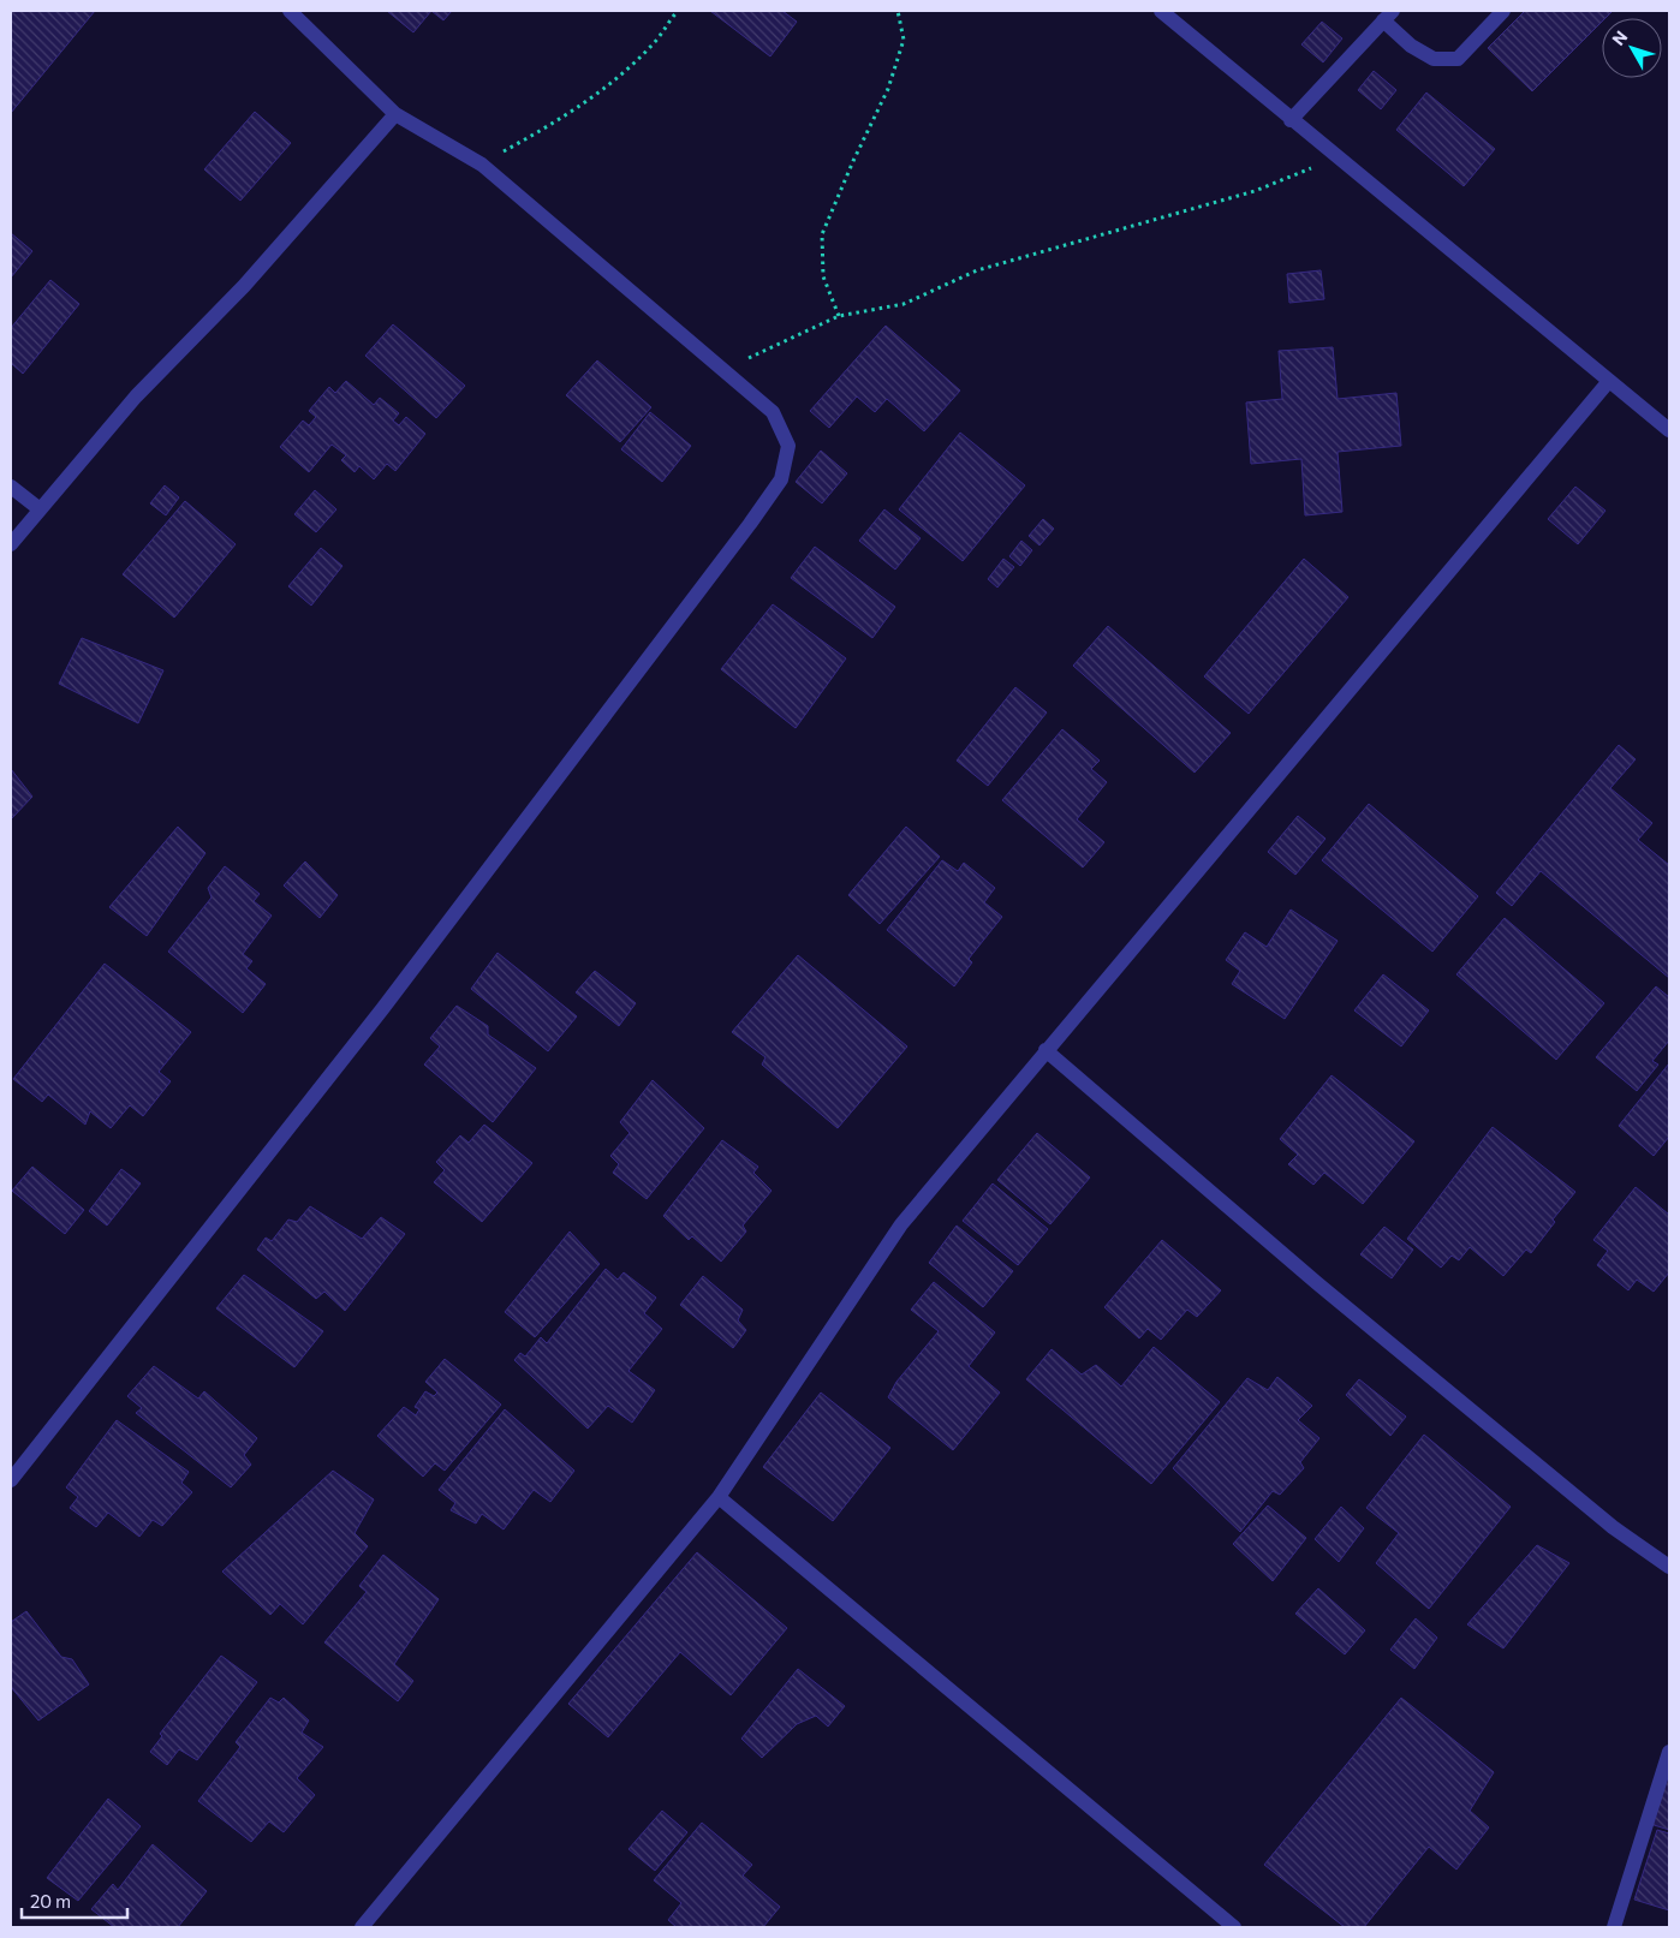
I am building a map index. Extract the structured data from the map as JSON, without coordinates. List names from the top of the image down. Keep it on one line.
{"scale_bar":"20 m","north":"top left"}
